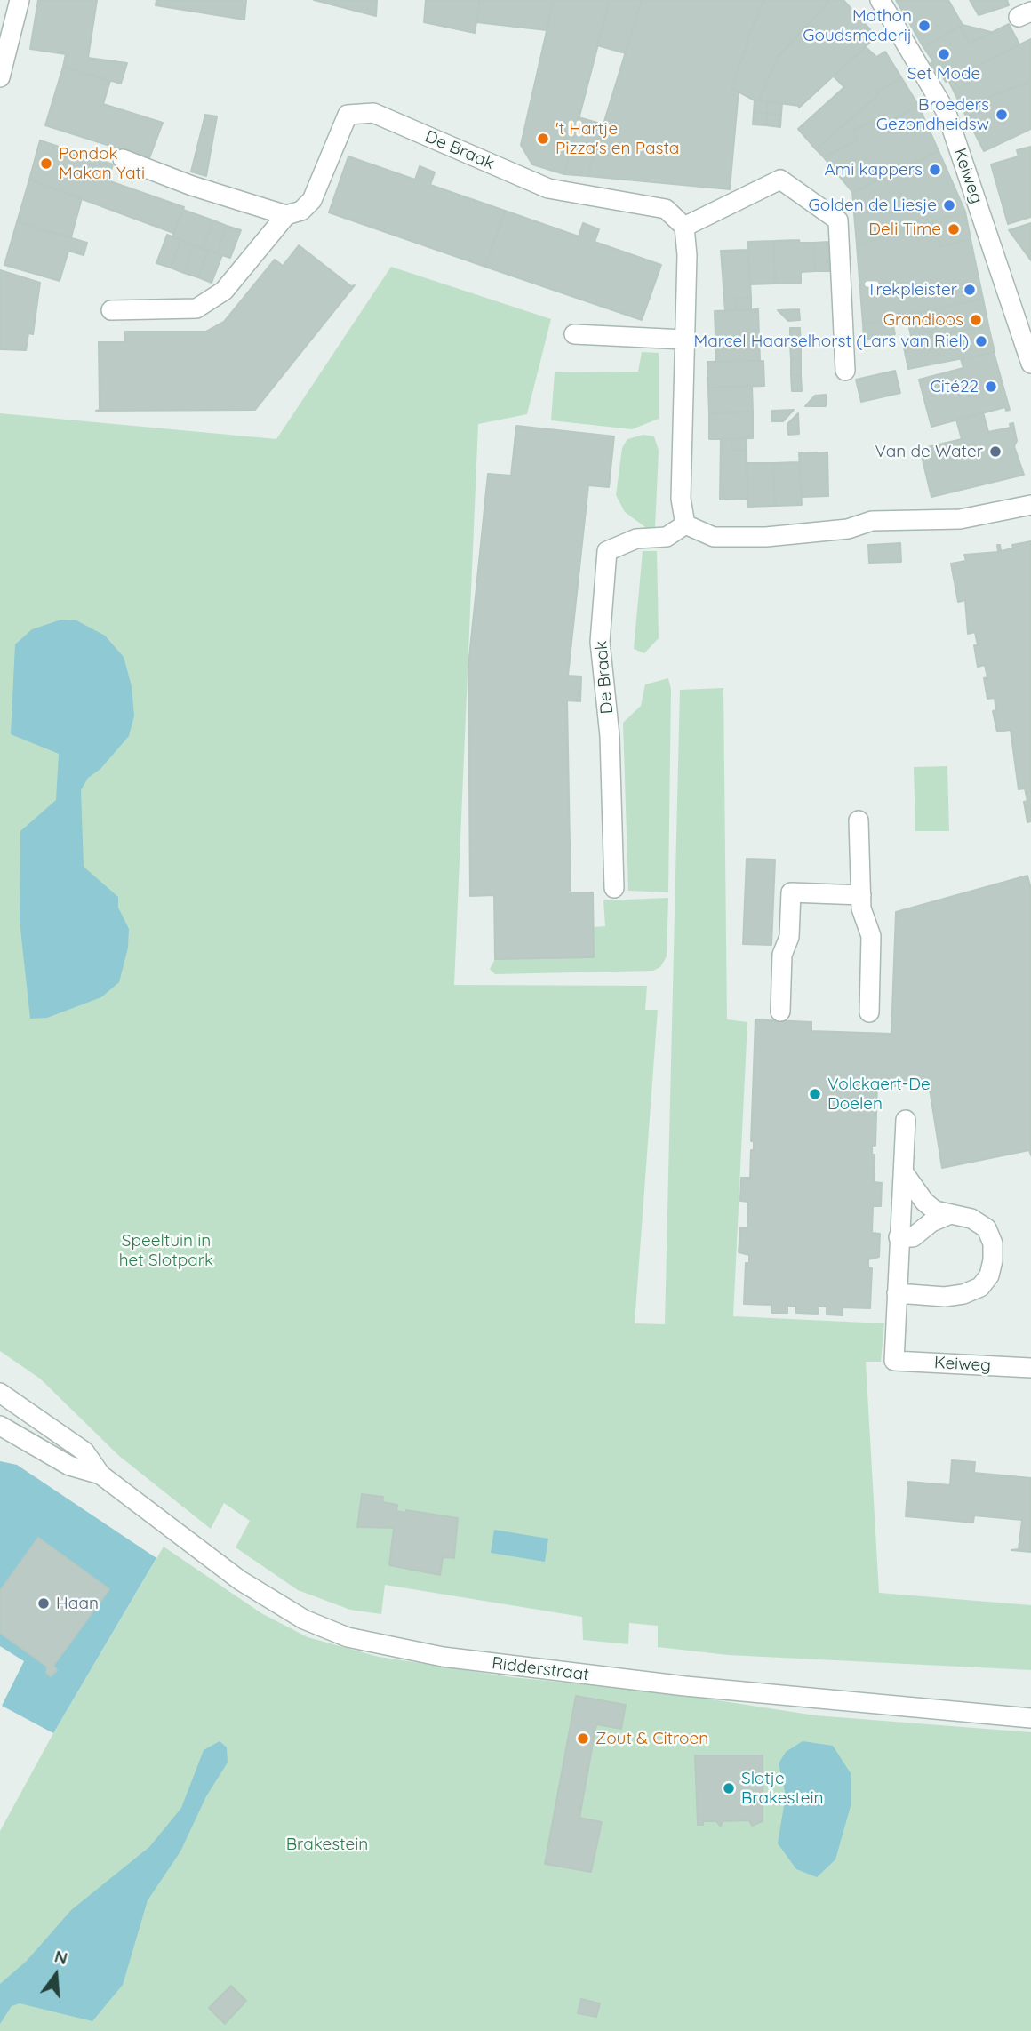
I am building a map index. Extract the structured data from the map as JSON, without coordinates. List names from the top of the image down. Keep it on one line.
{"streets":{"street":["De Braak","Keiweg","Ridderstraat"]},"parks":["Speeltuin in het Slotpark","Brakestein"],"places":["Mathon Goudsmederij","Set Mode","Broeders Gezondheidsw","'t Hartje Pizza's en Pasta","Pondok Makan Yati","Ami kappers","Golden de Liesje","Deli Time","Trekpleister","Grandioos","Marcel Haarselhorst (Lars van Riel)","Cité22","Van de Water","Volckaert-De Doelen","Haan","Zout & Citroen","Slotje Brakestein"],"north":"top"}
